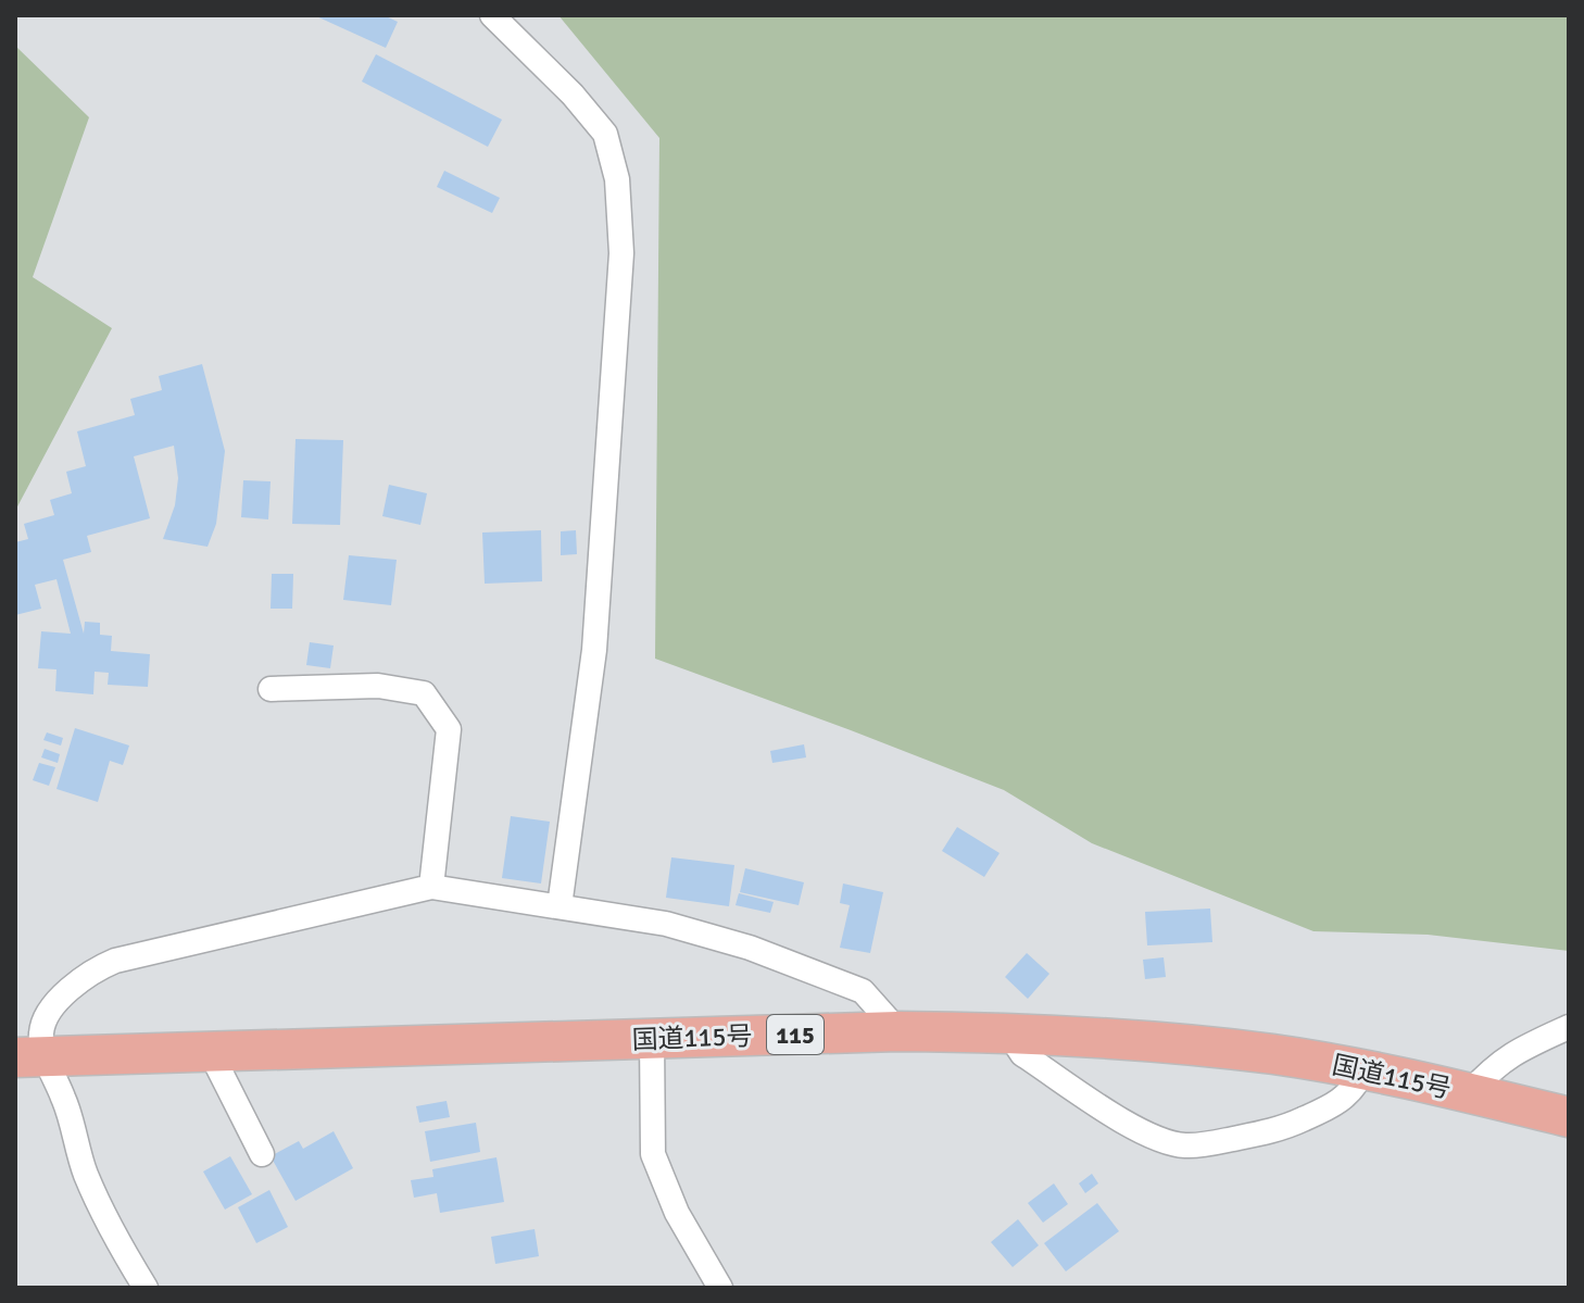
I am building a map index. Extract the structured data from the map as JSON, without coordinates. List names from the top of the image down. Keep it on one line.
{"streets":{"highway":["115","国道115号"]}}
